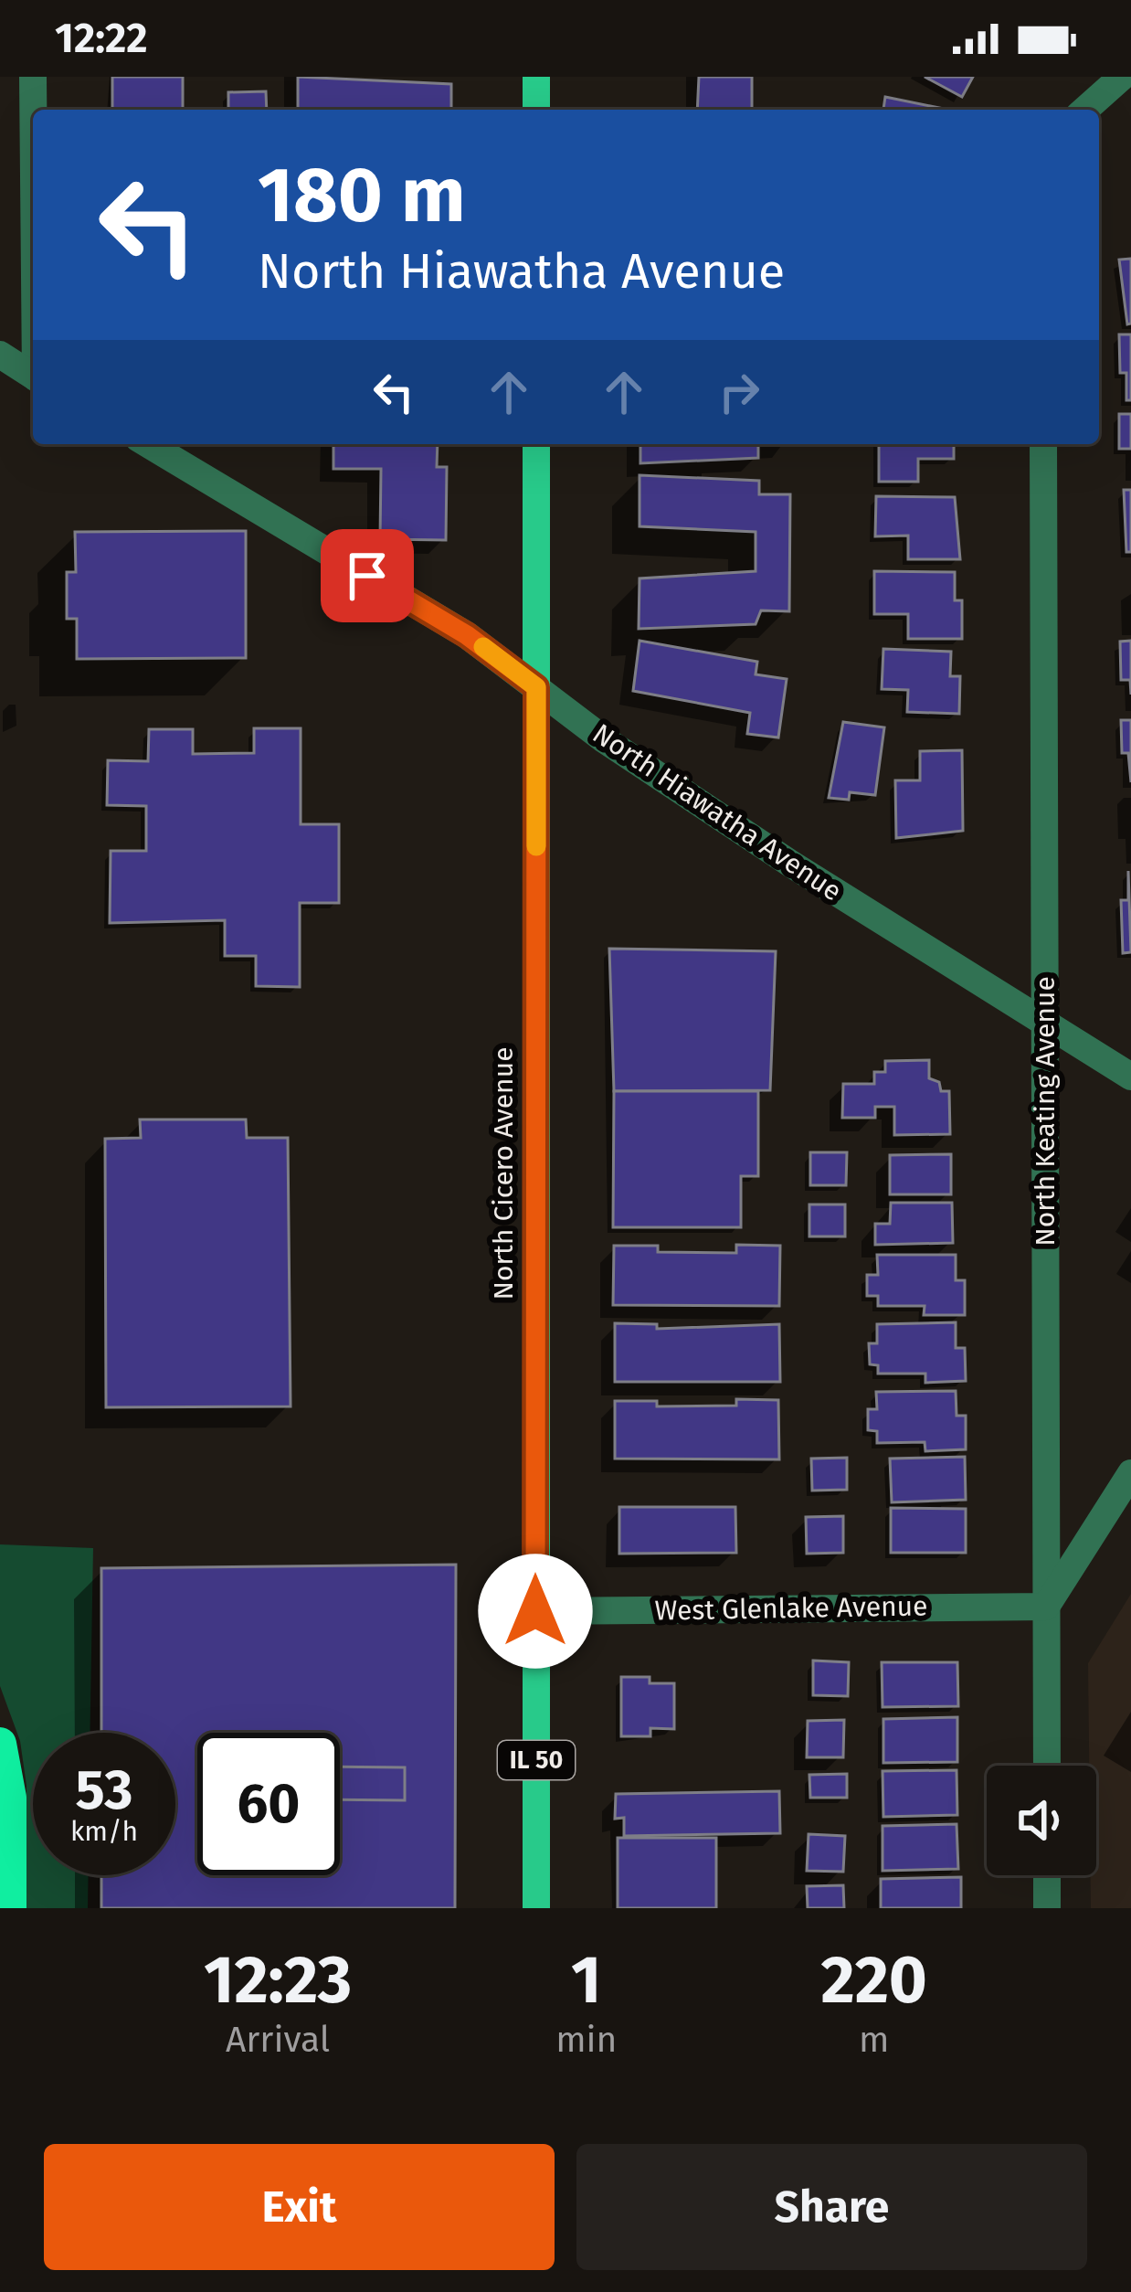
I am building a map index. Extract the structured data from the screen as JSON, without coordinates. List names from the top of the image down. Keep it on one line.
{"streets":{"main road":["North Cicero Avenue","IL 50"],"street":["North Hiawatha Avenue","North Keating Avenue","West Glenlake Avenue"]},"crossings":[["North Hiawatha Avenue","North Keating Avenue"],["North Hiawatha Avenue","North Cicero Avenue"],["North Keating Avenue","West Glenlake Avenue"],["North Cicero Avenue","West Glenlake Avenue"]],"page":{"status":"12:22","turn":["180 m","North Hiawatha Avenue"],"speed":"53 km/h","limit":"60","eta":["12:23","Arrival","1","min","220","m"],"buttons":["Exit","Share"]}}
